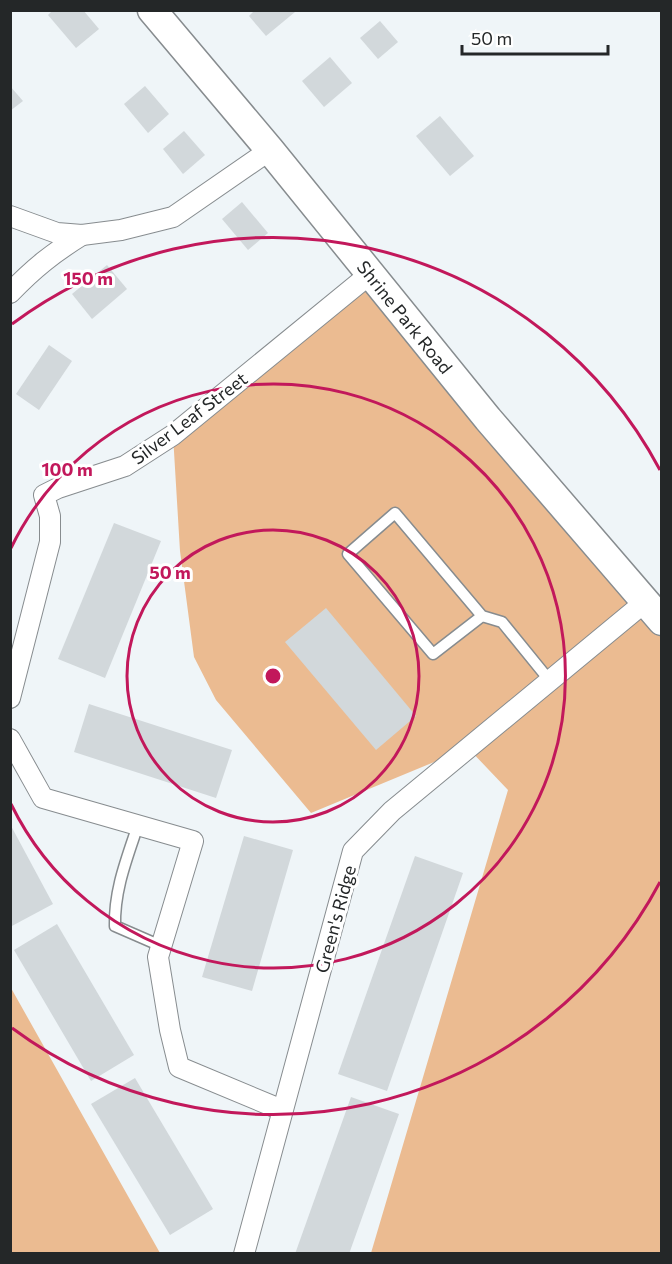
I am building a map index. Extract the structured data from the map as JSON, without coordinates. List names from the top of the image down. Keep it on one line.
{"streets":{"street":["Shrine Park Road","Silver Leaf Street","Green's Ridge"]},"crossings":[["Shrine Park Road","Silver Leaf Street"],["Shrine Park Road","Green's Ridge"]],"scale_bar":"50 m","rings":["150 m","100 m","50 m"]}
